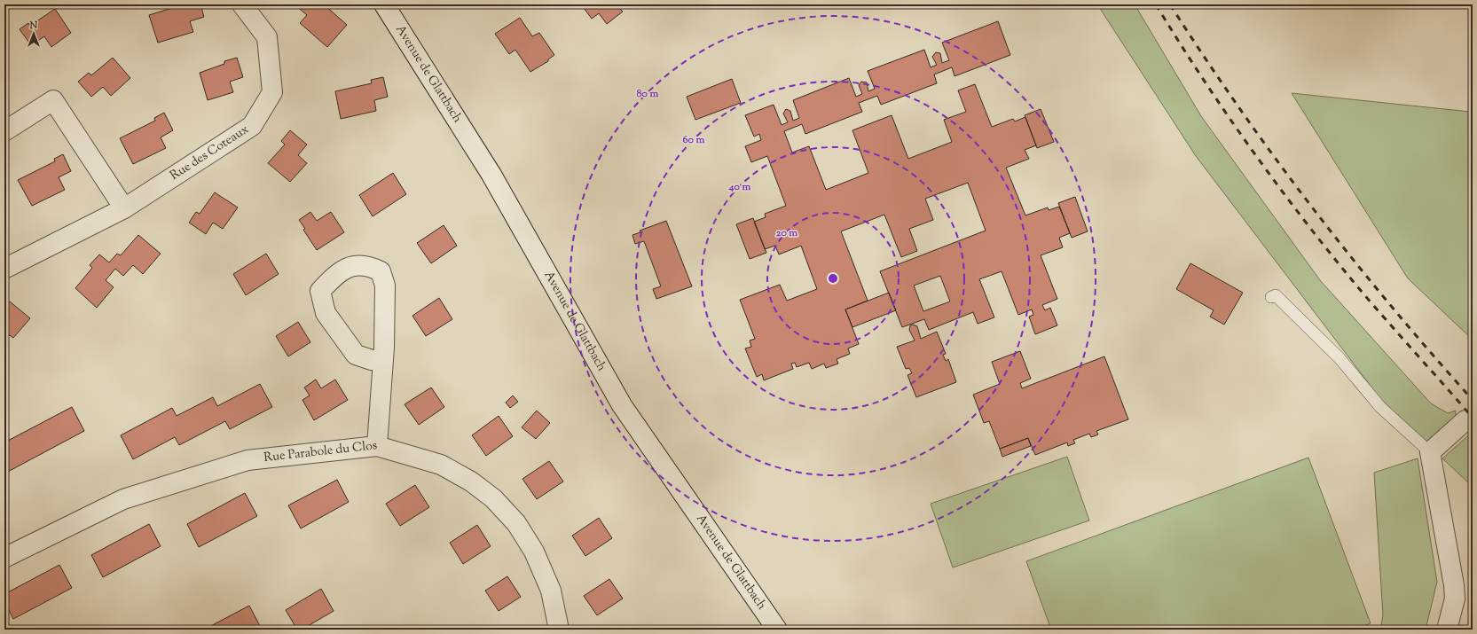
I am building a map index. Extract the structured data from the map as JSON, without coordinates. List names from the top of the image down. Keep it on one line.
{"streets":{"street":["Avenue de Glattbach","Rue des Coteaux","Rue Parabole du Clos"]},"north":"top","rings":["80 m","60 m","40 m","20 m"]}
